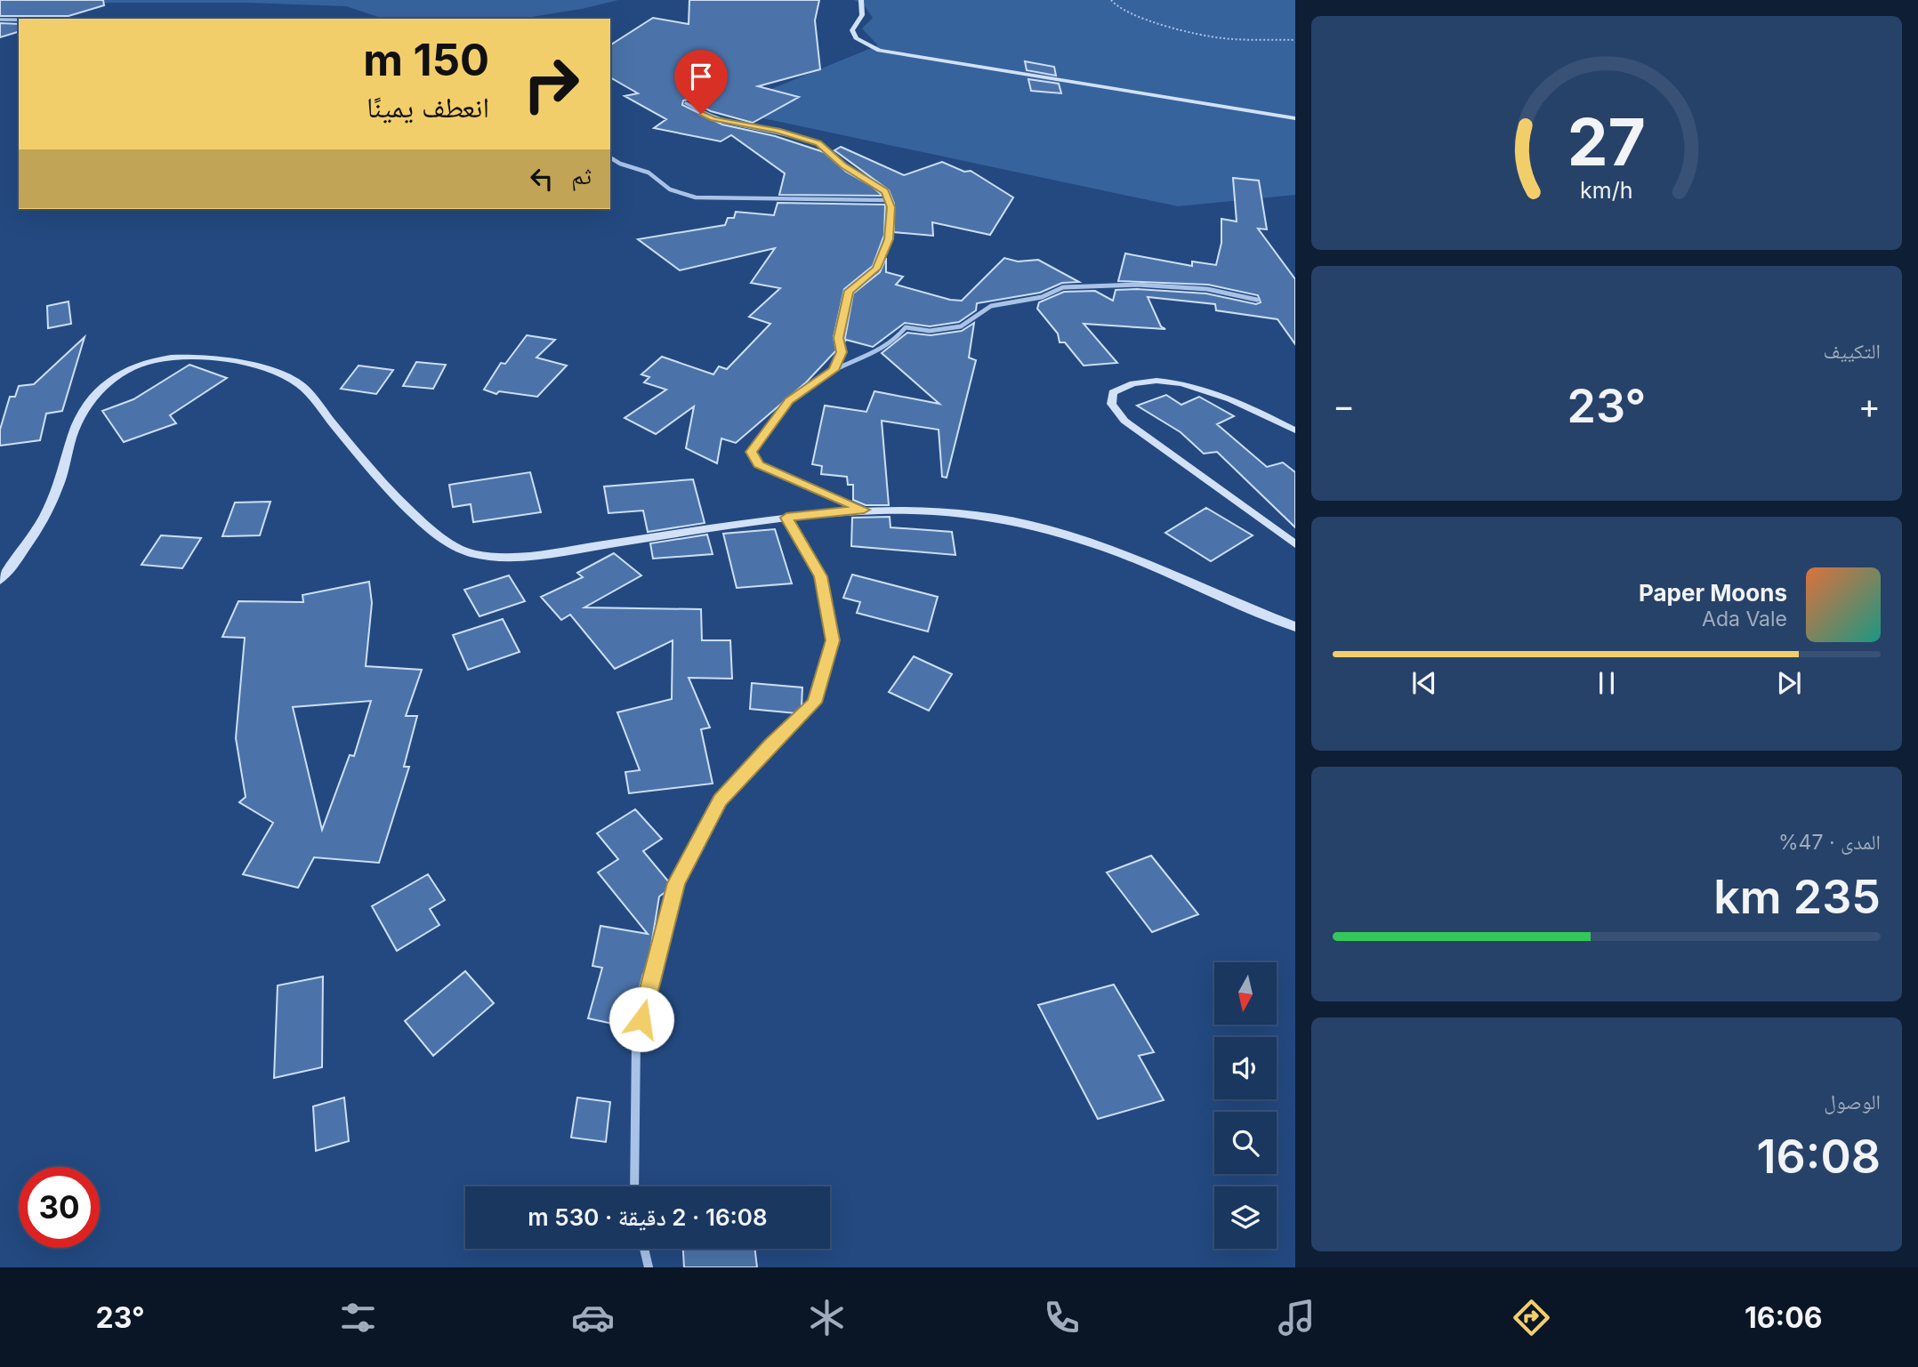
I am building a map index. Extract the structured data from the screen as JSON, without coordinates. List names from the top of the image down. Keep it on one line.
{"north":"bottom","page":{"turn":["150 m","انعطف يمينًا"],"then":"ثم","tile":["التكييف",["المدى · 47%","235 km"],["الوصول","16:08"]],"heat":["−","23°","+"],"song":["Paper Moons","Ada Vale"],"limit":"30","trip":"16:08 · 2 دقيقة · 530 m","tabs":["16:06","23°"],"gauge":["27","km/h"]}}
